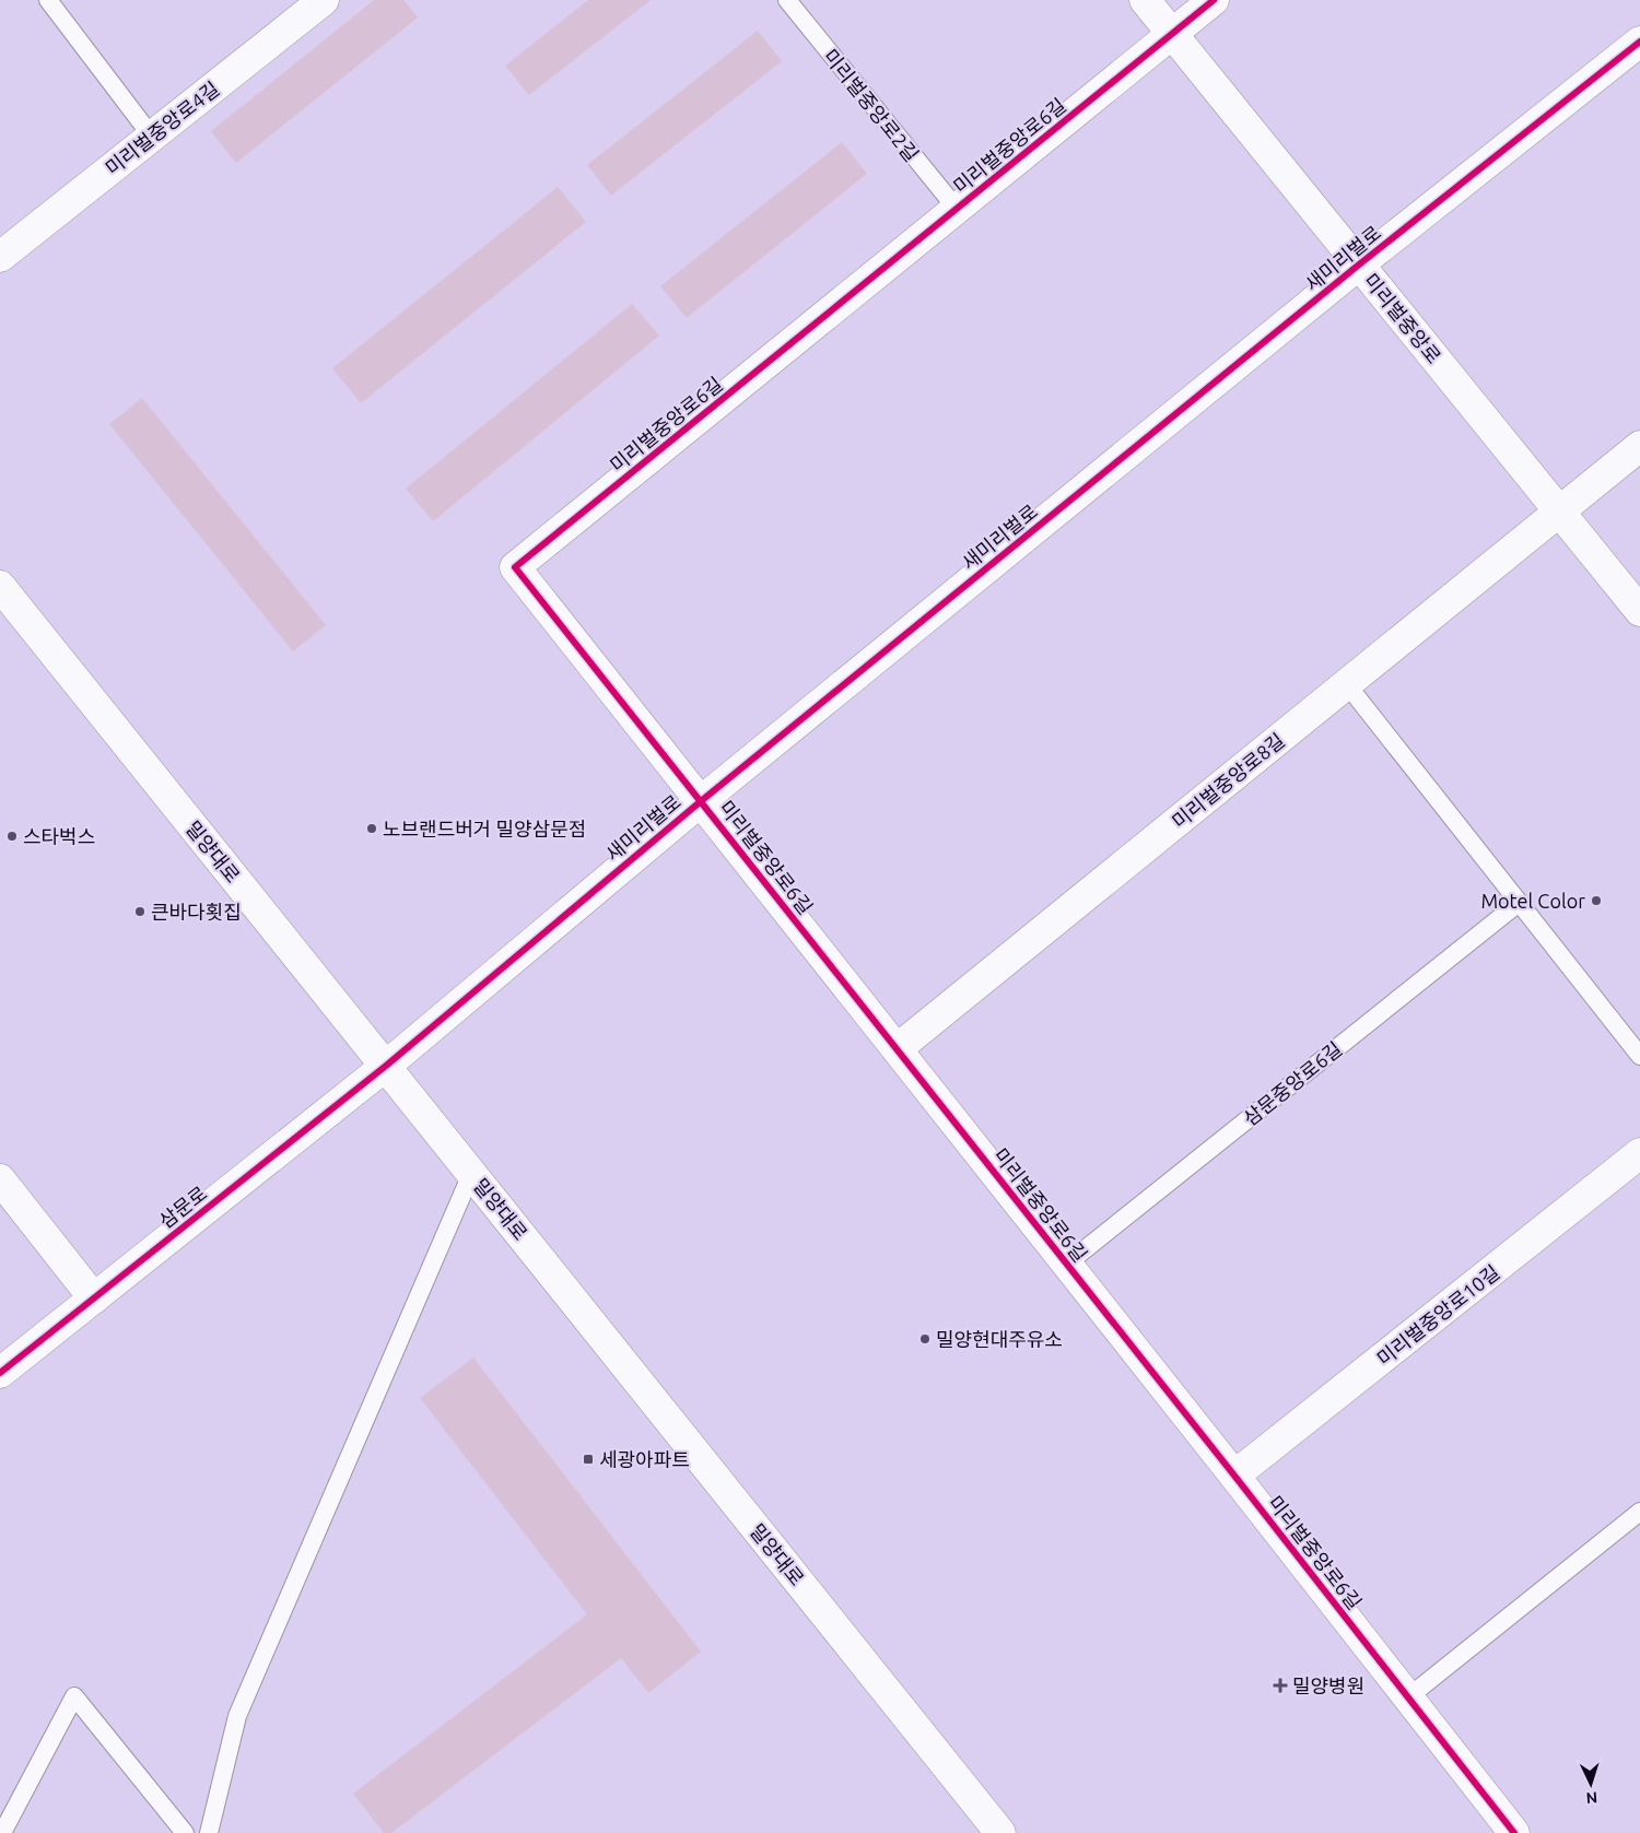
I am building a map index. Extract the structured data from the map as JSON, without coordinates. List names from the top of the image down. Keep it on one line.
{"streets":{"street":["미리벌중앙로4길","미리벌중앙로6길","새미리벌로","미리벌중앙로","미리벌중앙로8길","밀양대로","삼문로","미리벌중앙로10길"],"lane":["미리벌중앙로2길","삼문중앙로6길"]},"crossings":[["미리벌중앙로2길","미리벌중앙로6길"],["미리벌중앙로6길","새미리벌로"],["미리벌중앙로6길","미리벌중앙로"],["미리벌중앙로6길","미리벌중앙로8길"],["미리벌중앙로6길","삼문중앙로6길"],["미리벌중앙로6길","미리벌중앙로10길"],["새미리벌로","미리벌중앙로"],["새미리벌로","밀양대로"],["새미리벌로","삼문로"],["미리벌중앙로","미리벌중앙로8길"],["밀양대로","삼문로"]],"places":{"other":["노브랜드버거 밀양삼문점","스타벅스","Motel Color","큰바다횟집","밀양현대주유소"],"transit":["세광아파트"],"health":["밀양병원"]},"north":"bottom"}
